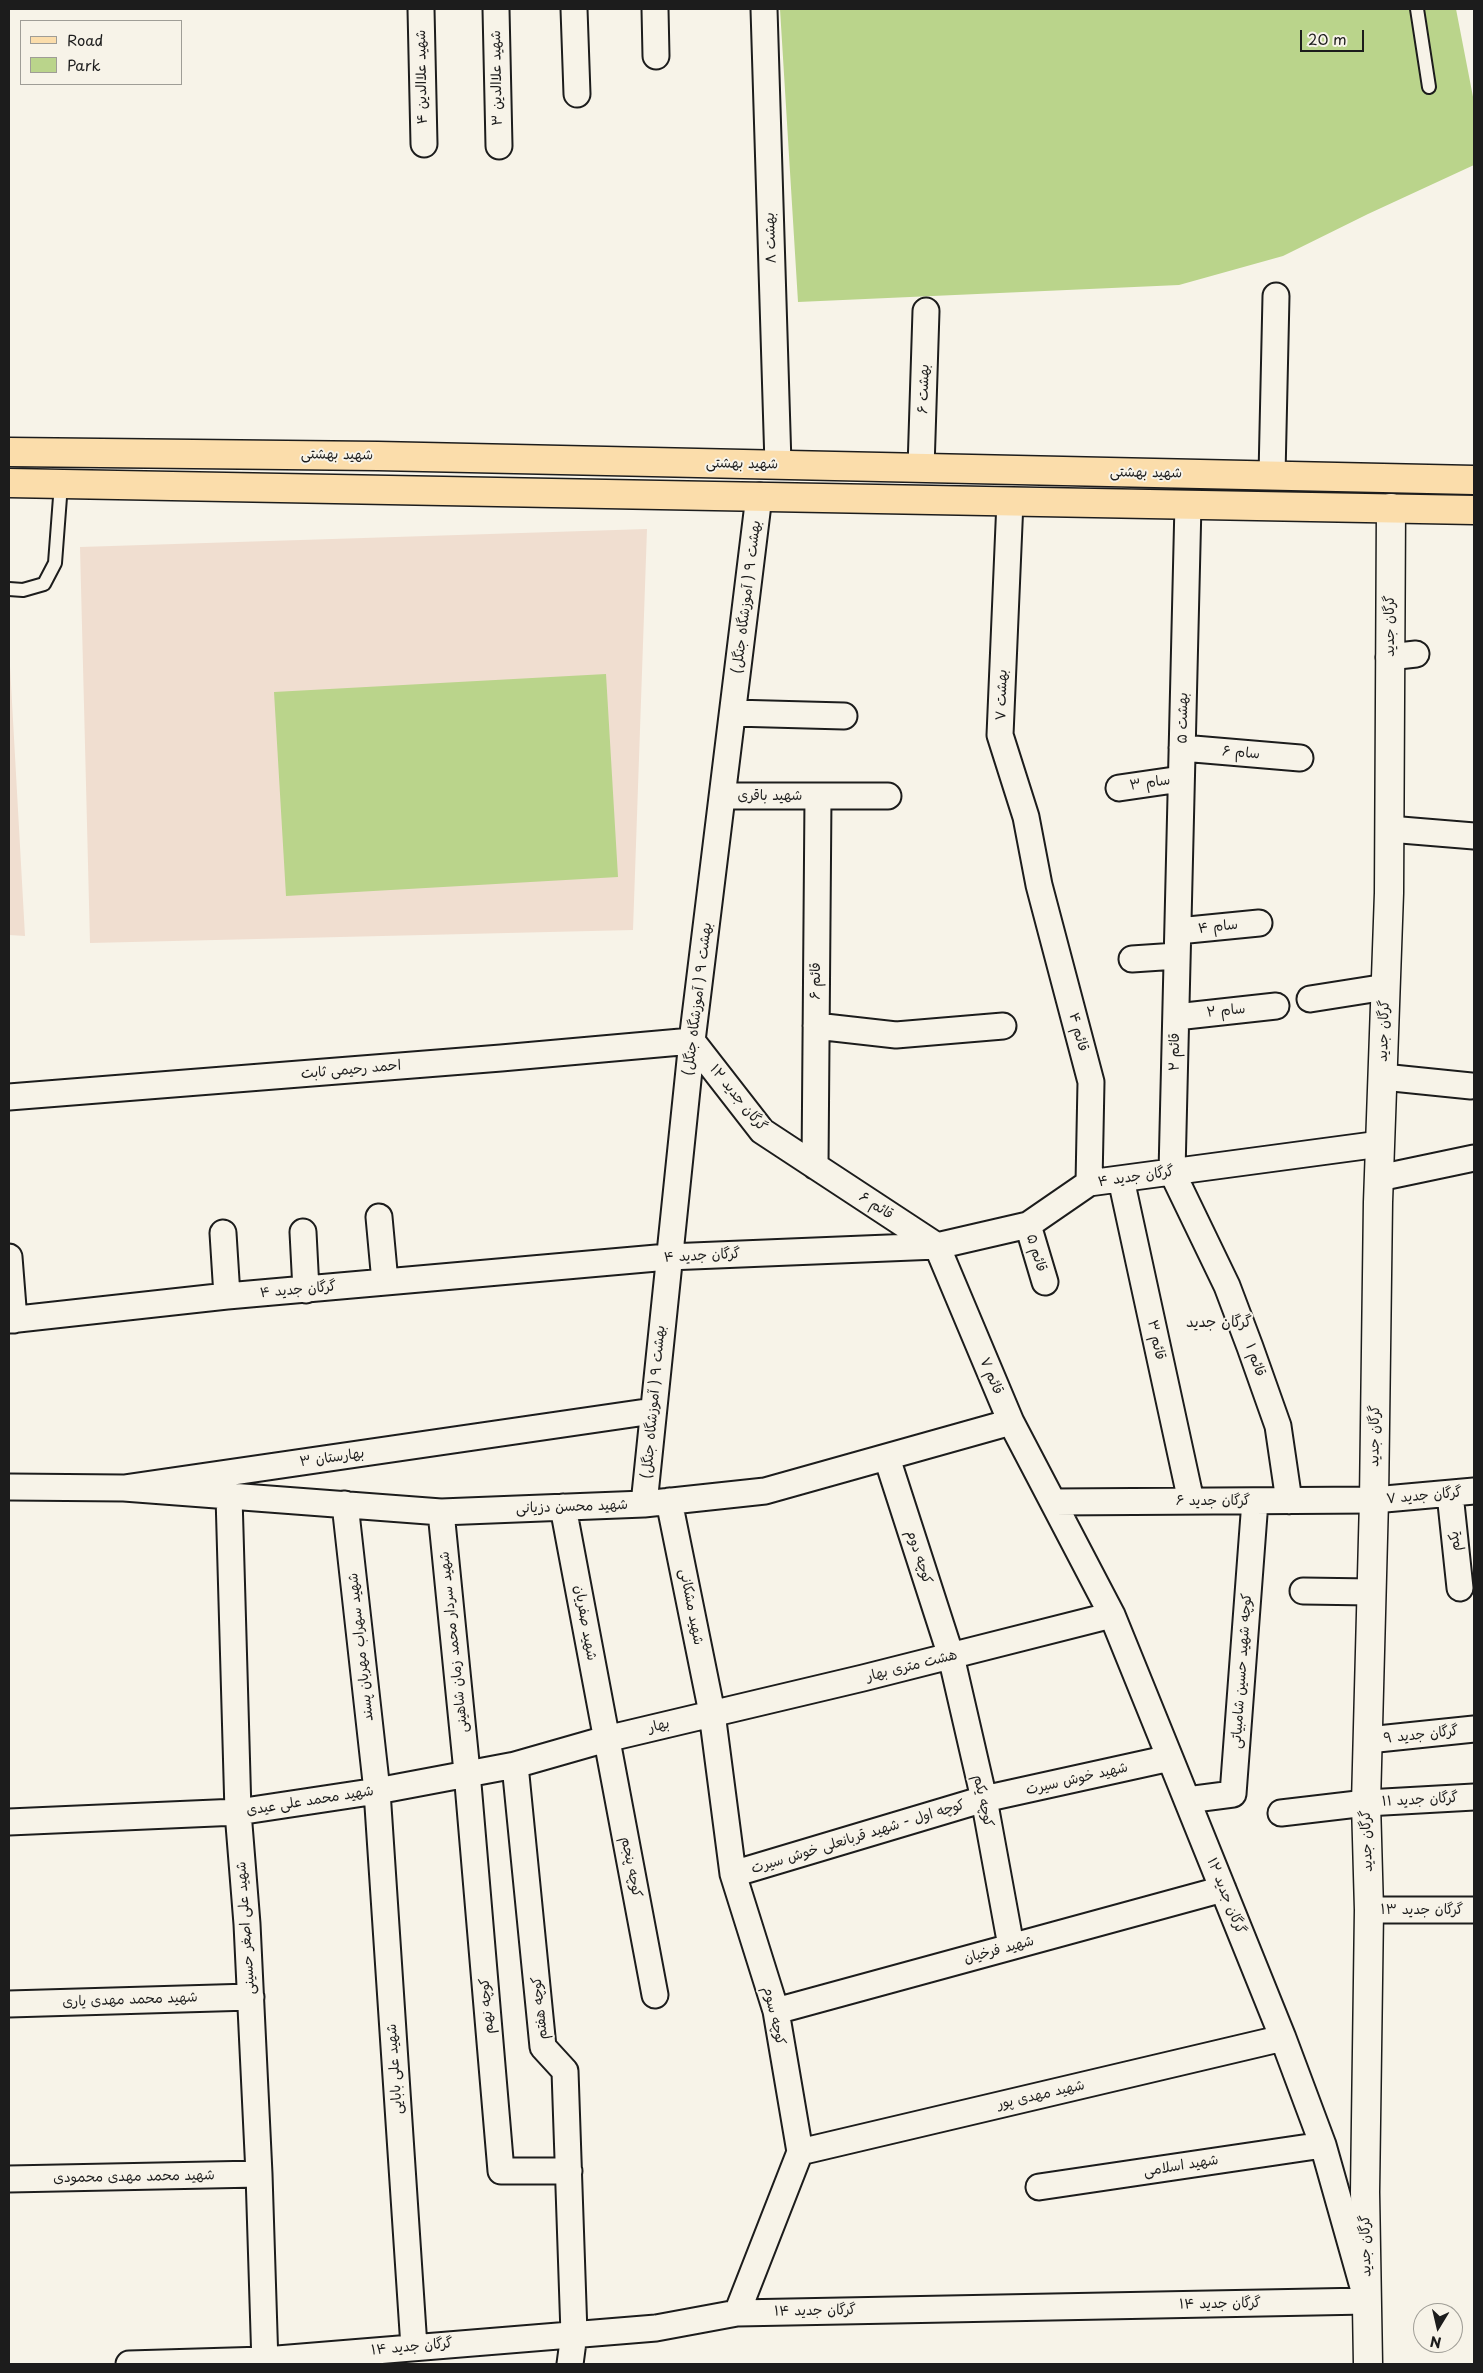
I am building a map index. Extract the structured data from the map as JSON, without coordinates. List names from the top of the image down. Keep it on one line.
{"streets":{"main road":["شهید بهشتی","گرگان جدید"],"street":["۴ شهید علاالدین","۳ شهید علاالدین","۸ بهشت","۶ بهشت","بهشت ۹ ( آموزشگاه جنگل)","بهشت ۷","بهشت ۵","۶ سام","۳ سام","شهید باقری","۴ سام","قائم ۶","۲ سام","قائم ۴","۲ قائم","احمد رحیمی ثابت","گرگان جدید ۱۲","گرگان جدید ۴","۶ قائم","۵ قائم","۳ قائم","۱ قائم","۷ قائم","بهارستان ۳","گرگان جدید ۷","گرگان جدید ۶","شهید محسن دزیانی","یکم","کوچه دوم","شهید مشکانی","شهید صفریان","شهید سردار محمد زمان شاهینی","شهید سهراب مهربان پسند","هشت متری بهار","کوچه شهید حسین شامبیاتی","بهار","گرگان جدید ۹","شهید خوش سیرت","گرگان جدید ۱۱","شهید محمد علی عیدی","کوچه یکم","کوچه اول - شهید قربانعلی خوش سیرت","کوچه پنجم","گرگان جدید ۱۳","شهید علی اصغر حسینی","شهید فرخیان","شهید محمد مهدی یاری","کوچه نهم","کوچه هفتم","کوچه سوم","شهید علی بابایی","شهید مهدی پور","شهید اسلامی","شهید محمد مهدی محمودی","گرگان جدید ۱۴"]},"crossings":[["۸ بهشت","شهید بهشتی"],["۶ بهشت","شهید بهشتی"],["بهشت ۹ ( آموزشگاه جنگل)","شهید باقری"],["بهشت ۹ ( آموزشگاه جنگل)","احمد رحیمی ثابت"],["بهشت ۹ ( آموزشگاه جنگل)","گرگان جدید ۱۲"],["بهشت ۹ ( آموزشگاه جنگل)","گرگان جدید ۴"],["بهشت ۹ ( آموزشگاه جنگل)","بهارستان ۳"],["بهشت ۹ ( آموزشگاه جنگل)","شهید محسن دزیانی"],["گرگان جدید","گرگان جدید ۱۲"],["گرگان جدید","گرگان جدید ۴"],["گرگان جدید","گرگان جدید ۷"],["گرگان جدید","گرگان جدید ۶"],["گرگان جدید","گرگان جدید ۹"],["گرگان جدید","گرگان جدید ۱۱"],["گرگان جدید","گرگان جدید ۱۳"],["گرگان جدید","گرگان جدید ۱۴"],["بهشت ۷","قائم ۴"],["بهشت ۵","۶ سام"],["بهشت ۵","۳ سام"],["بهشت ۵","۴ سام"],["بهشت ۵","۲ قائم"],["شهید باقری","قائم ۶"],["۴ سام","۲ قائم"],["قائم ۶","گرگان جدید ۱۲"],["قائم ۶","۶ قائم"],["۲ سام","۲ قائم"],["قائم ۴","گرگان جدید ۴"],["۲ قائم","گرگان جدید ۴"],["۲ قائم","۱ قائم"],["احمد رحیمی ثابت","گرگان جدید ۱۲"],["گرگان جدید ۱۲","۶ قائم"],["گرگان جدید ۱۲","۷ قائم"],["گرگان جدید ۱۲","گرگان جدید ۶"],["گرگان جدید ۱۲","هشت متری بهار"],["گرگان جدید ۱۲","کوچه شهید حسین شامبیاتی"],["گرگان جدید ۱۲","شهید خوش سیرت"],["گرگان جدید ۱۲","شهید فرخیان"],["گرگان جدید ۱۲","شهید مهدی پور"],["گرگان جدید ۱۲","شهید اسلامی"],["گرگان جدید ۱۲","گرگان جدید ۱۴"],["گرگان جدید ۴","۶ قائم"],["گرگان جدید ۴","۵ قائم"],["گرگان جدید ۴","۳ قائم"],["گرگان جدید ۴","۱ قائم"],["گرگان جدید ۴","۷ قائم"],["۶ قائم","۷ قائم"],["۳ قائم","گرگان جدید ۶"],["۱ قائم","گرگان جدید ۶"],["۷ قائم","گرگان جدید ۶"],["۷ قائم","شهید محسن دزیانی"],["بهارستان ۳","شهید محسن دزیانی"],["گرگان جدید ۷","گرگان جدید ۶"],["گرگان جدید ۷","یکم"],["گرگان جدید ۶","کوچه شهید حسین شامبیاتی"],["شهید محسن دزیانی","کوچه دوم"],["شهید محسن دزیانی","شهید مشکانی"],["شهید محسن دزیانی","شهید صفریان"],["شهید محسن دزیانی","شهید سردار محمد زمان شاهینی"],["شهید محسن دزیانی","شهید سهراب مهربان پسند"],["شهید محسن دزیانی","شهید علی اصغر حسینی"],["کوچه دوم","هشت متری بهار"],["کوچه دوم","کوچه یکم"],["شهید مشکانی","هشت متری بهار"],["شهید مشکانی","بهار"],["شهید مشکانی","کوچه سوم"],["شهید صفریان","بهار"],["شهید صفریان","شهید محمد علی عیدی"],["شهید صفریان","کوچه پنجم"],["شهید سردار محمد زمان شاهینی","شهید محمد علی عیدی"],["شهید سردار محمد زمان شاهینی","کوچه نهم"],["شهید سهراب مهربان پسند","شهید محمد علی عیدی"],["شهید سهراب مهربان پسند","شهید علی بابایی"],["هشت متری بهار","بهار"],["هشت متری بهار","کوچه یکم"],["هشت متری بهار","کوچه سوم"],["بهار","شهید محمد علی عیدی"],["بهار","کوچه پنجم"],["بهار","کوچه سوم"],["شهید خوش سیرت","کوچه یکم"],["شهید خوش سیرت","کوچه اول - شهید قربانعلی خوش سیرت"],["شهید محمد علی عیدی","کوچه پنجم"],["شهید محمد علی عیدی","شهید علی اصغر حسینی"],["شهید محمد علی عیدی","کوچه نهم"],["شهید محمد علی عیدی","کوچه هفتم"],["شهید محمد علی عیدی","شهید علی بابایی"],["کوچه یکم","کوچه اول - شهید قربانعلی خوش سیرت"],["کوچه یکم","شهید فرخیان"],["کوچه اول - شهید قربانعلی خوش سیرت","کوچه سوم"],["شهید علی اصغر حسینی","شهید محمد مهدی یاری"],["شهید علی اصغر حسینی","شهید محمد مهدی محمودی"],["شهید علی اصغر حسینی","گرگان جدید ۱۴"],["شهید فرخیان","کوچه سوم"],["کوچه نهم","کوچه هفتم"],["کوچه هفتم","گرگان جدید ۱۴"],["کوچه سوم","شهید مهدی پور"],["شهید علی بابایی","گرگان جدید ۱۴"]],"districts":["گرگان جدید"],"legend":["Road","Park"],"scale_bar":"20 m","north":"bottom"}
